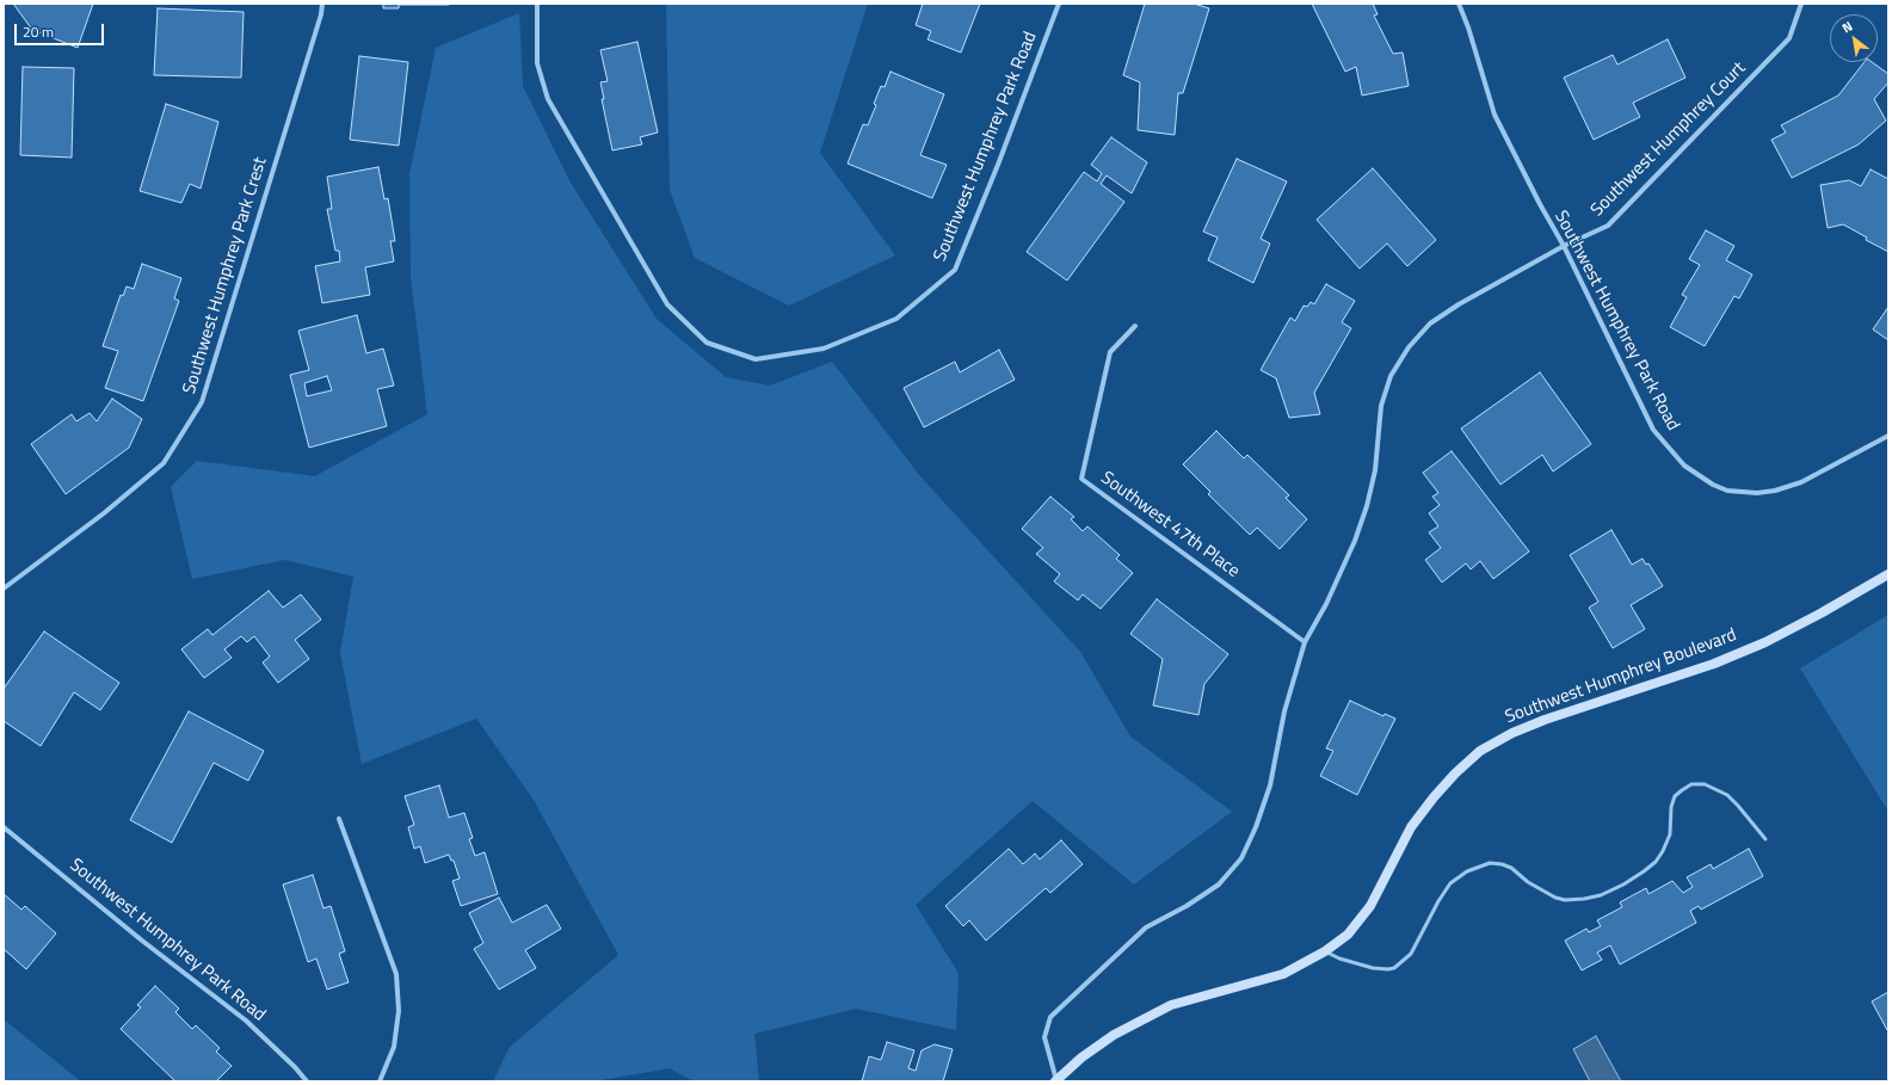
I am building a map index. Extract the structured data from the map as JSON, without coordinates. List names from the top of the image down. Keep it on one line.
{"streets":{"main road":["Southwest Humphrey Boulevard"],"street":["Southwest Humphrey Court","Southwest Humphrey Park Road","Southwest Humphrey Park Crest","Southwest 47th Place"]},"crossings":[["Southwest Humphrey Court","Southwest Humphrey Park Road"],["Southwest Humphrey Court","Southwest 47th Place"],["Southwest Humphrey Court","Southwest Humphrey Boulevard"]],"scale_bar":"20 m","north":"top left"}
